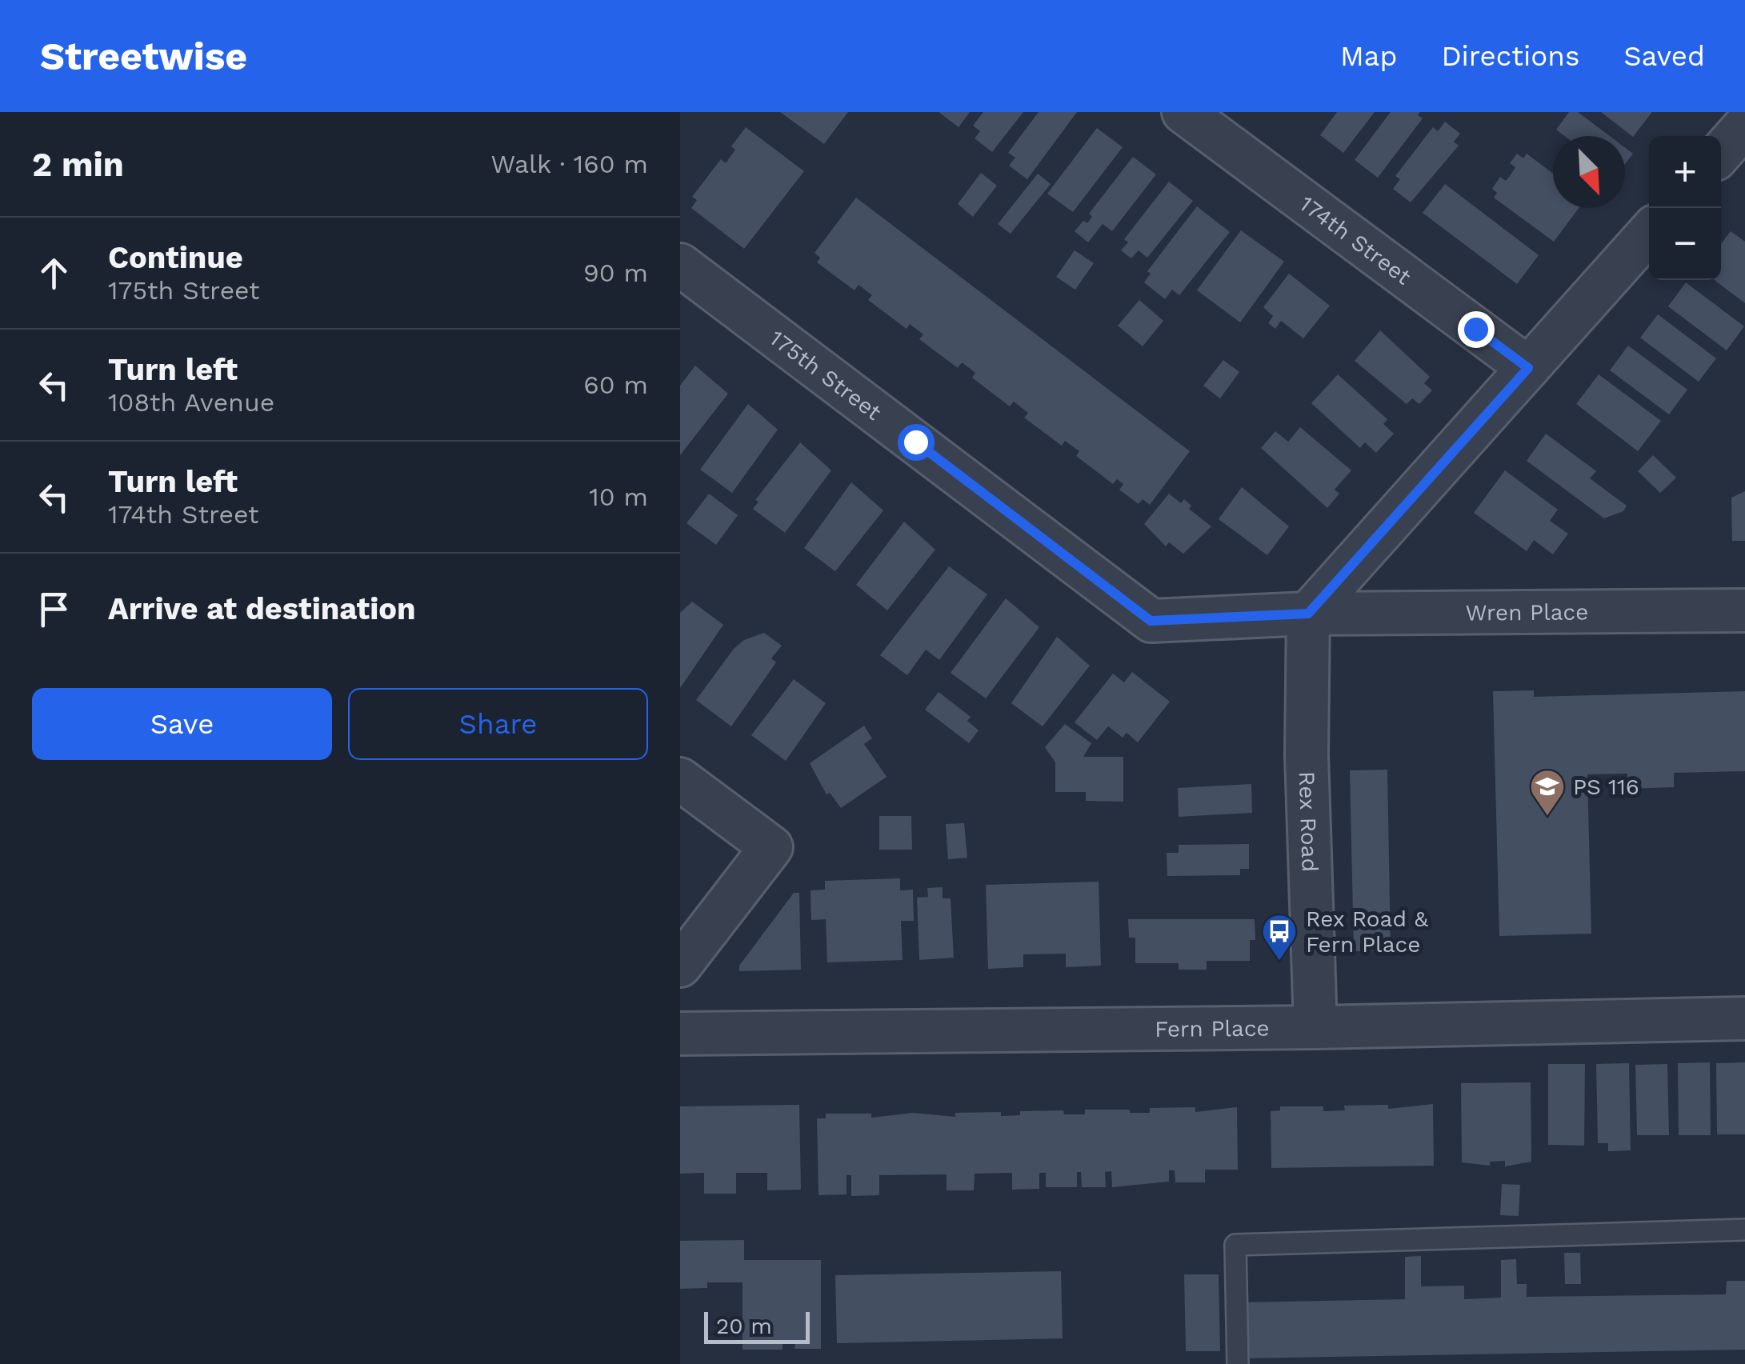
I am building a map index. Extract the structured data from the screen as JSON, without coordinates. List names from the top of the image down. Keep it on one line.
{"streets":{"street":["174th Street","175th Street","Wren Place","Rex Road","Fern Place"]},"crossings":[["175th Street","Wren Place"],["175th Street","Rex Road"],["Wren Place","Rex Road"],["Rex Road","Fern Place"]],"places":{"school or university":["PS 116"],"bus stop":["Rex Road & Fern Place"]},"scale_bar":"20 m","north":"bottom right","page":{"header":"Streetwise","nav":["Map","Directions","Saved"],"heading":["2 min","Walk · 160 m"],"map_buttons":["+","−"],"list":[["Continue","175th Street","90 m"],["Turn left","108th Avenue","60 m"],["Turn left","174th Street","10 m"],"Arrive at destination"],"buttons":["Save","Share"],"scale":"20 m"}}
